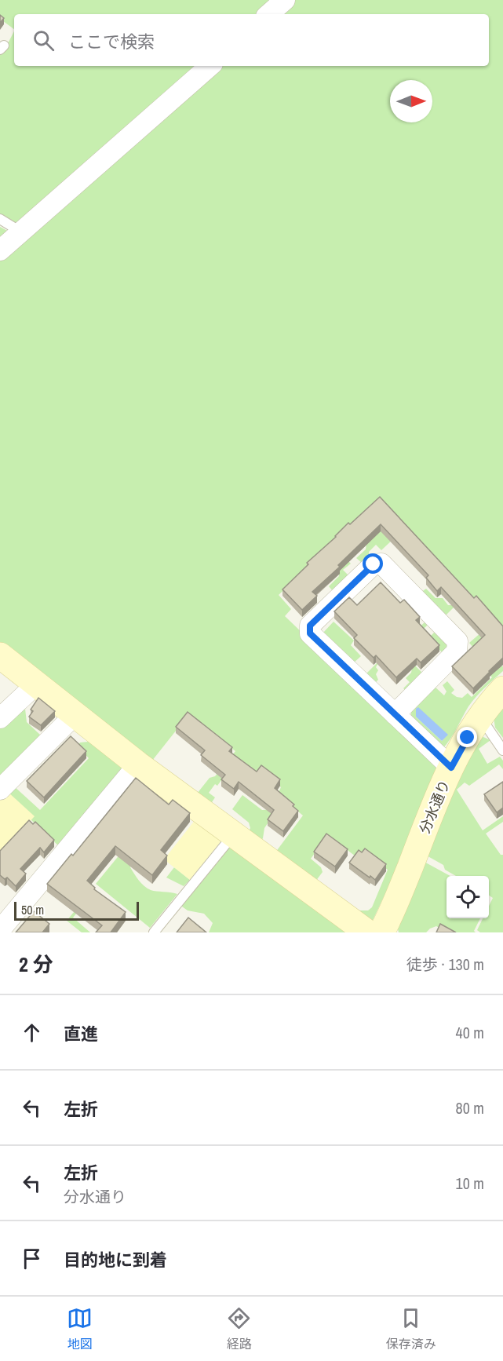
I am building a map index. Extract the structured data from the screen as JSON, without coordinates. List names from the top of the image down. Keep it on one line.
{"streets":{"street":["分水通り"]},"scale_bar":"50 m","north":"right","page":{"search":"ここで検索","scale":"50 m","heading":["2 分","徒歩 · 130 m"],"list":[["直進","40 m"],["左折","80 m"],["左折","分水通り","10 m"],"目的地に到着"],"nav":["地図","経路","保存済み"]}}
